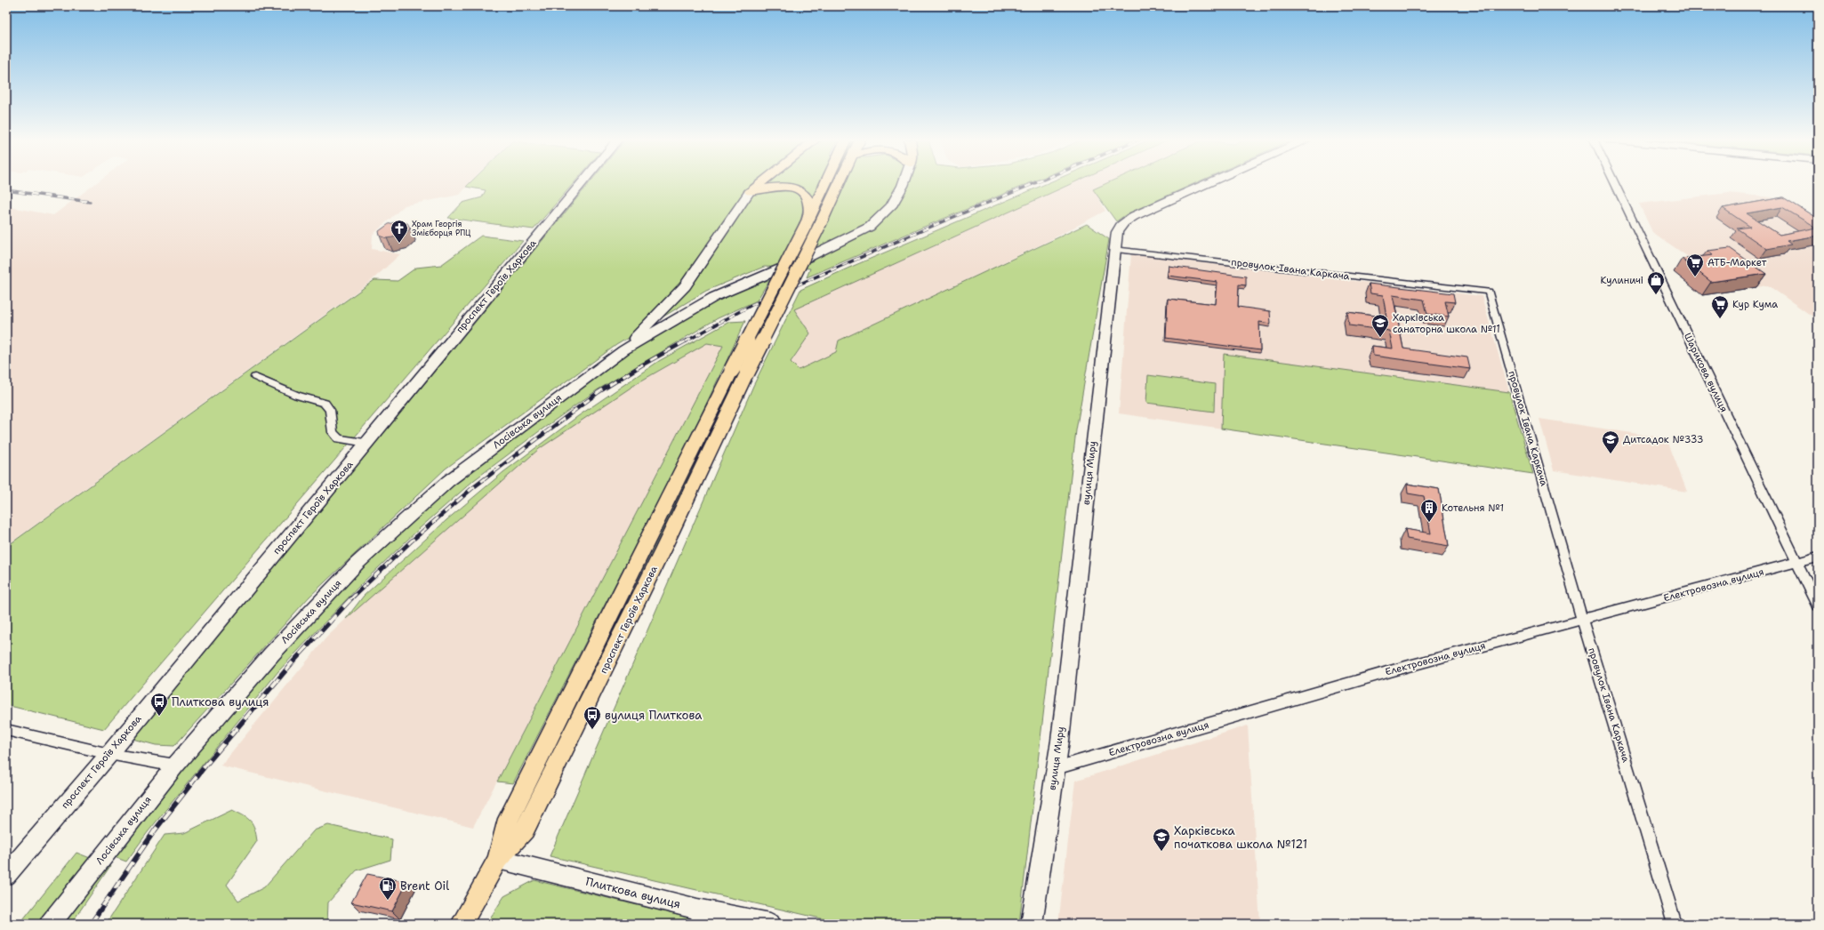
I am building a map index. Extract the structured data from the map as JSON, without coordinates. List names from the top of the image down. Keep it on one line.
{"streets":{"main road":["проспект Героїв Харкова"],"street":["провулок Івана Каркача","Шарикова вулиця","Лосівська вулиця","вулиця Миру","Електровозна вулиця","Плиткова вулиця"]},"crossings":[["провулок Івана Каркача","вулиця Миру"],["провулок Івана Каркача","Електровозна вулиця"],["проспект Героїв Харкова","Плиткова вулиця"],["Шарикова вулиця","Електровозна вулиця"],["вулиця Миру","Електровозна вулиця"]],"places":{"church":["Храм Георгія Змієборця РПЦ"],"supermarket":["АТБ-Маркет","Кур Кума"],"shop":["Кулиничі"],"school or university":["Харківська санаторна школа №11","Дитсадок №333","Харківська початкова школа №121"],"building":["Котельня №1"],"bus stop":["Плиткова вулиця","вулиця Плиткова"],"fuel station":["Brent Oil"]}}
